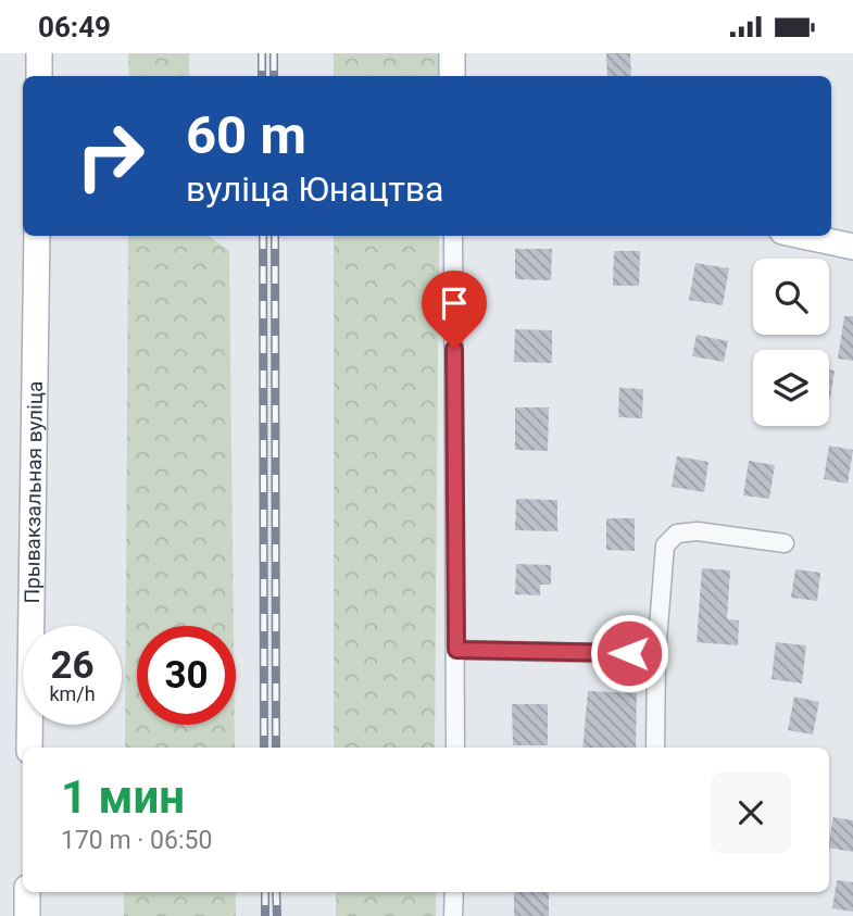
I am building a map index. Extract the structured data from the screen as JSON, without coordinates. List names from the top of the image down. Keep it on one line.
{"streets":{"street":["Прывакзальная вуліца"]},"page":{"status":"06:49","turn":["60 m","вуліца Юнацтва"],"speed":"26 km/h","limit":"30","heading":["1 мин","170 m · 06:50"]}}
